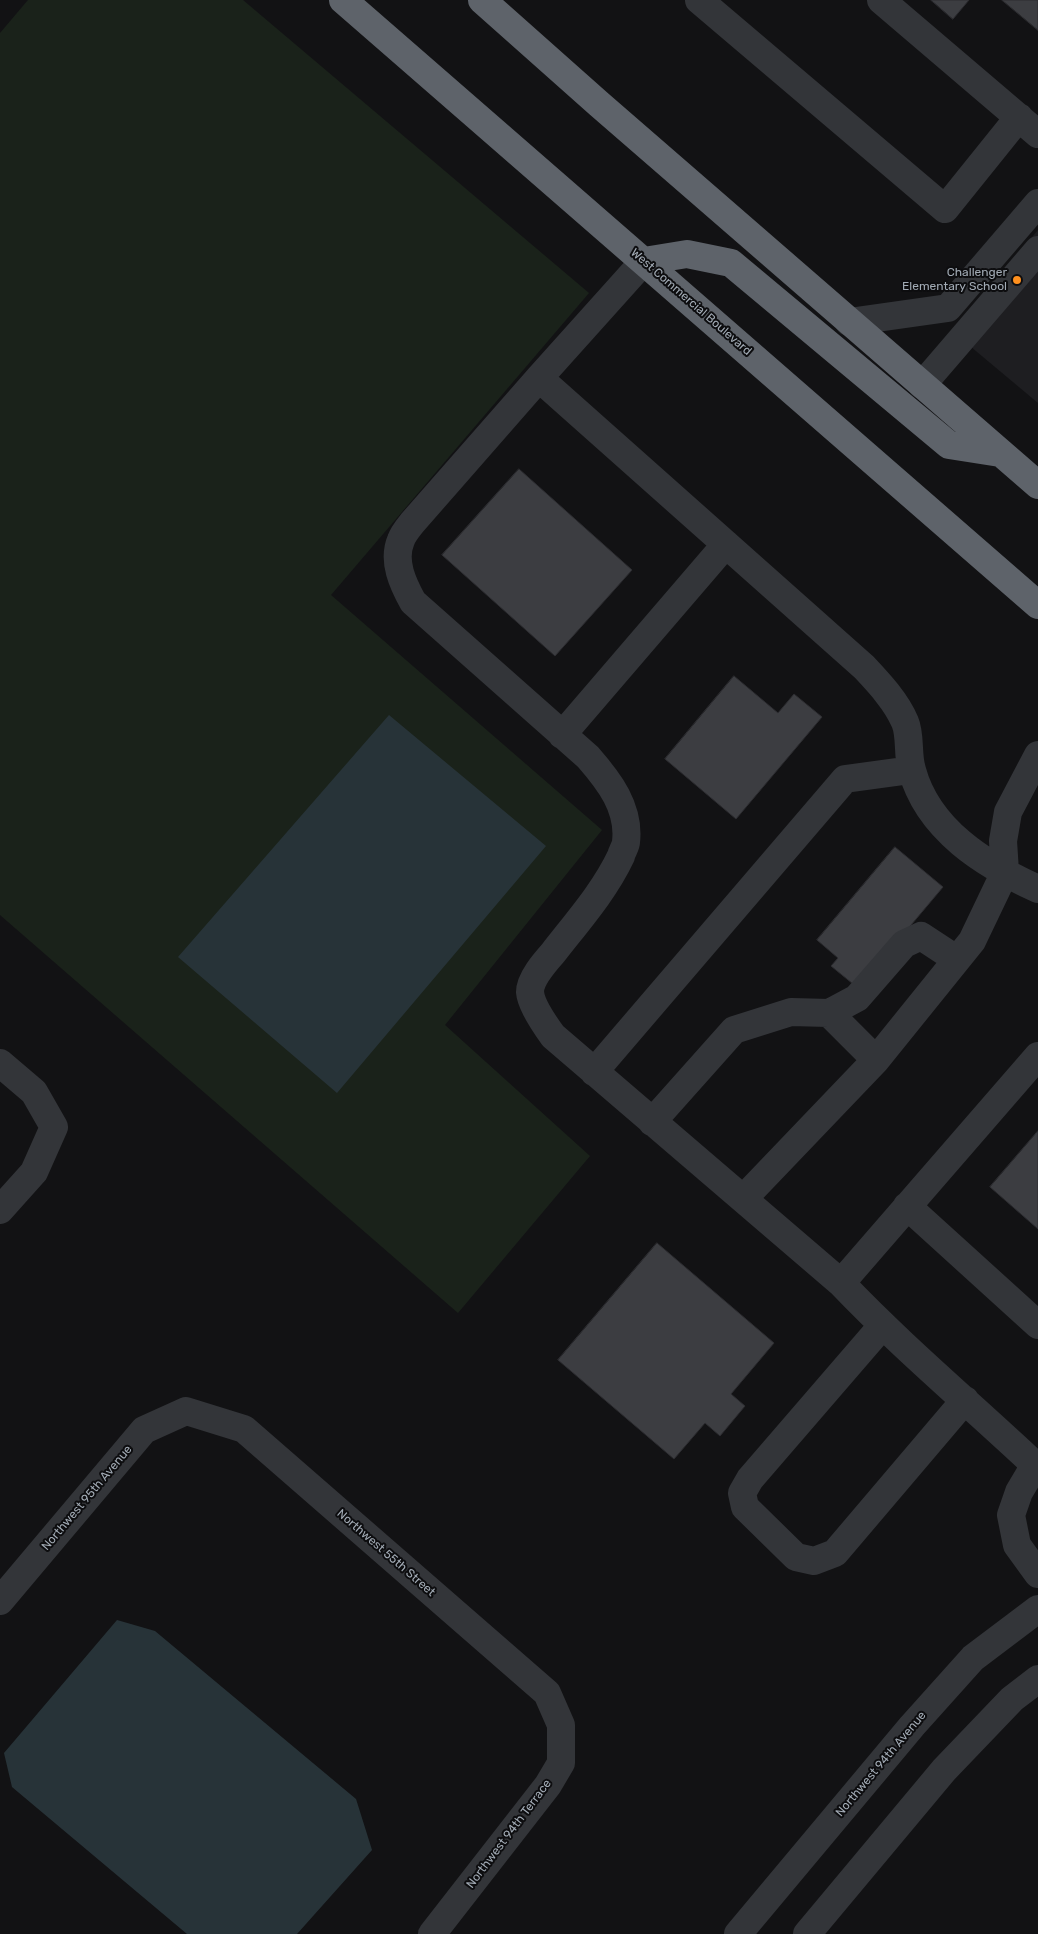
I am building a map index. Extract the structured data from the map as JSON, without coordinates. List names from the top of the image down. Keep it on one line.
{"streets":{"highway":["West Commercial Boulevard"],"street":["Northwest 95th Avenue","Northwest 55th Street","Northwest 94th Avenue","Northwest 94th Terrace"]},"crossings":[["Northwest 95th Avenue","Northwest 55th Street"],["Northwest 55th Street","Northwest 94th Terrace"]],"places":["Challenger Elementary School"]}
